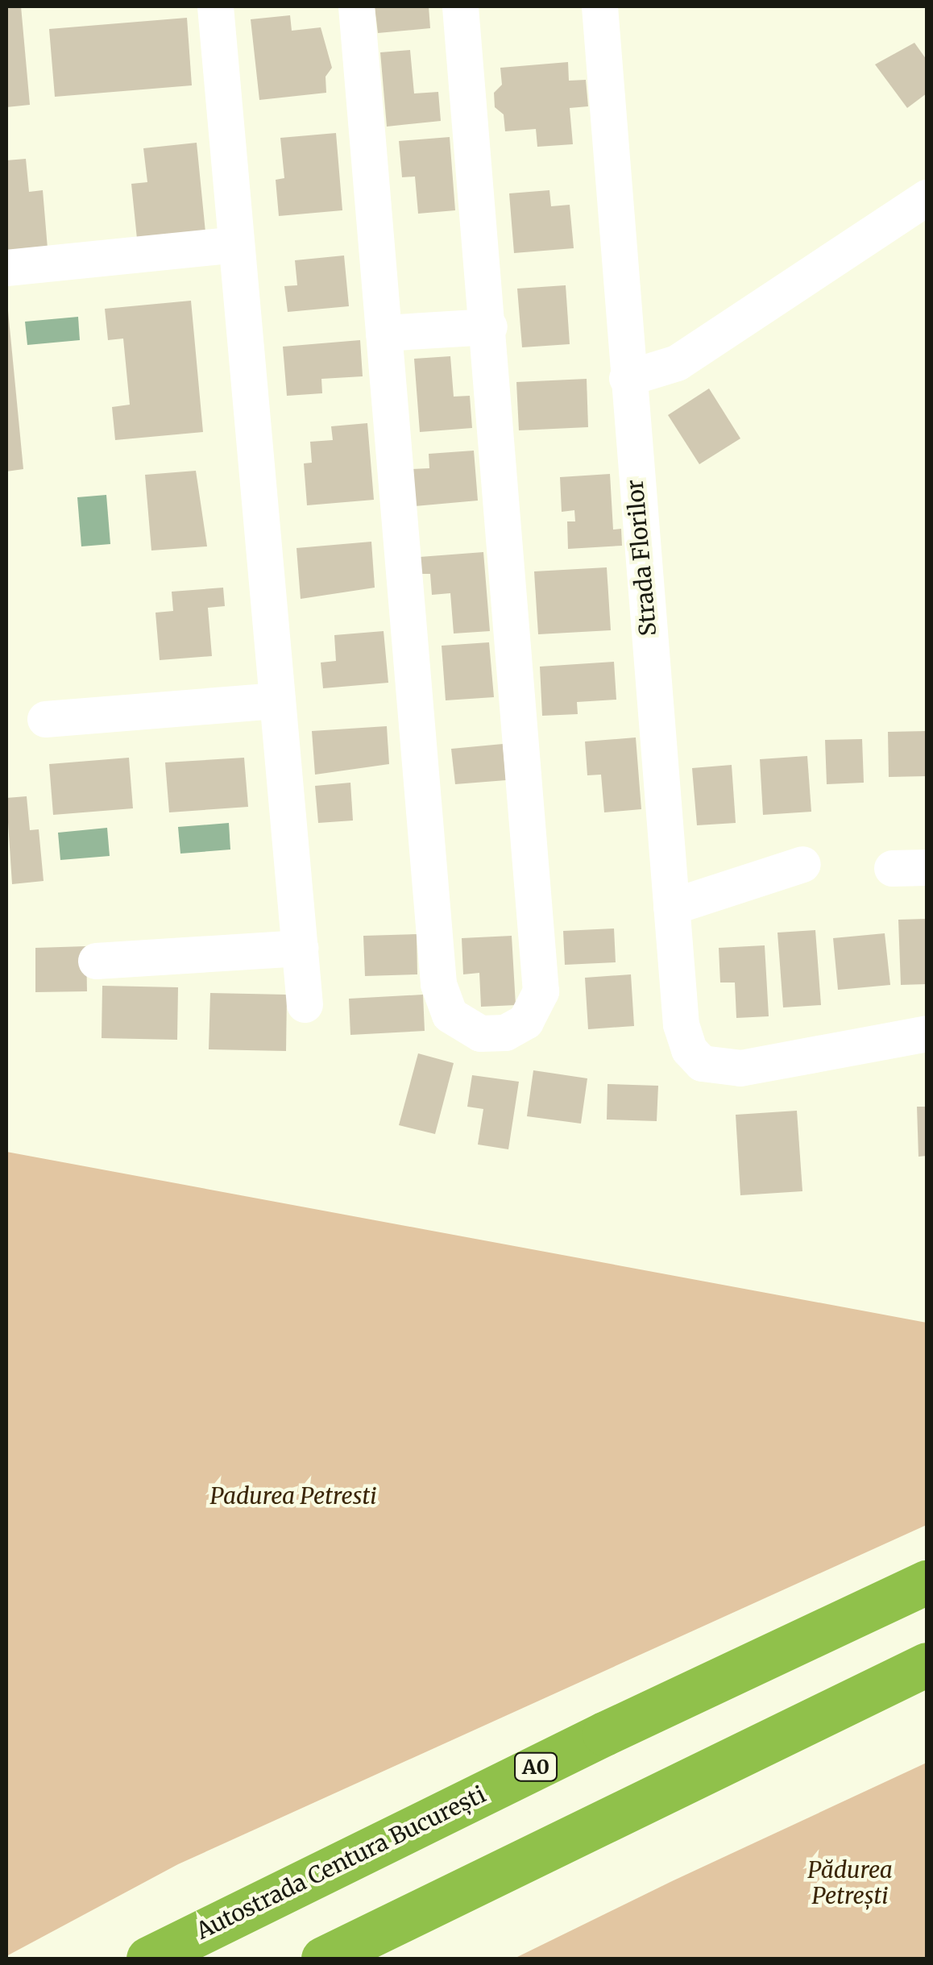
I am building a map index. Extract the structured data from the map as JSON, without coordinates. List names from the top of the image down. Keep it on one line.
{"streets":{"highway":["A0","Autostrada Centura București"],"street":["Strada Florilor"]},"parks":["Padurea Petresti","Pădurea Petrești"]}
